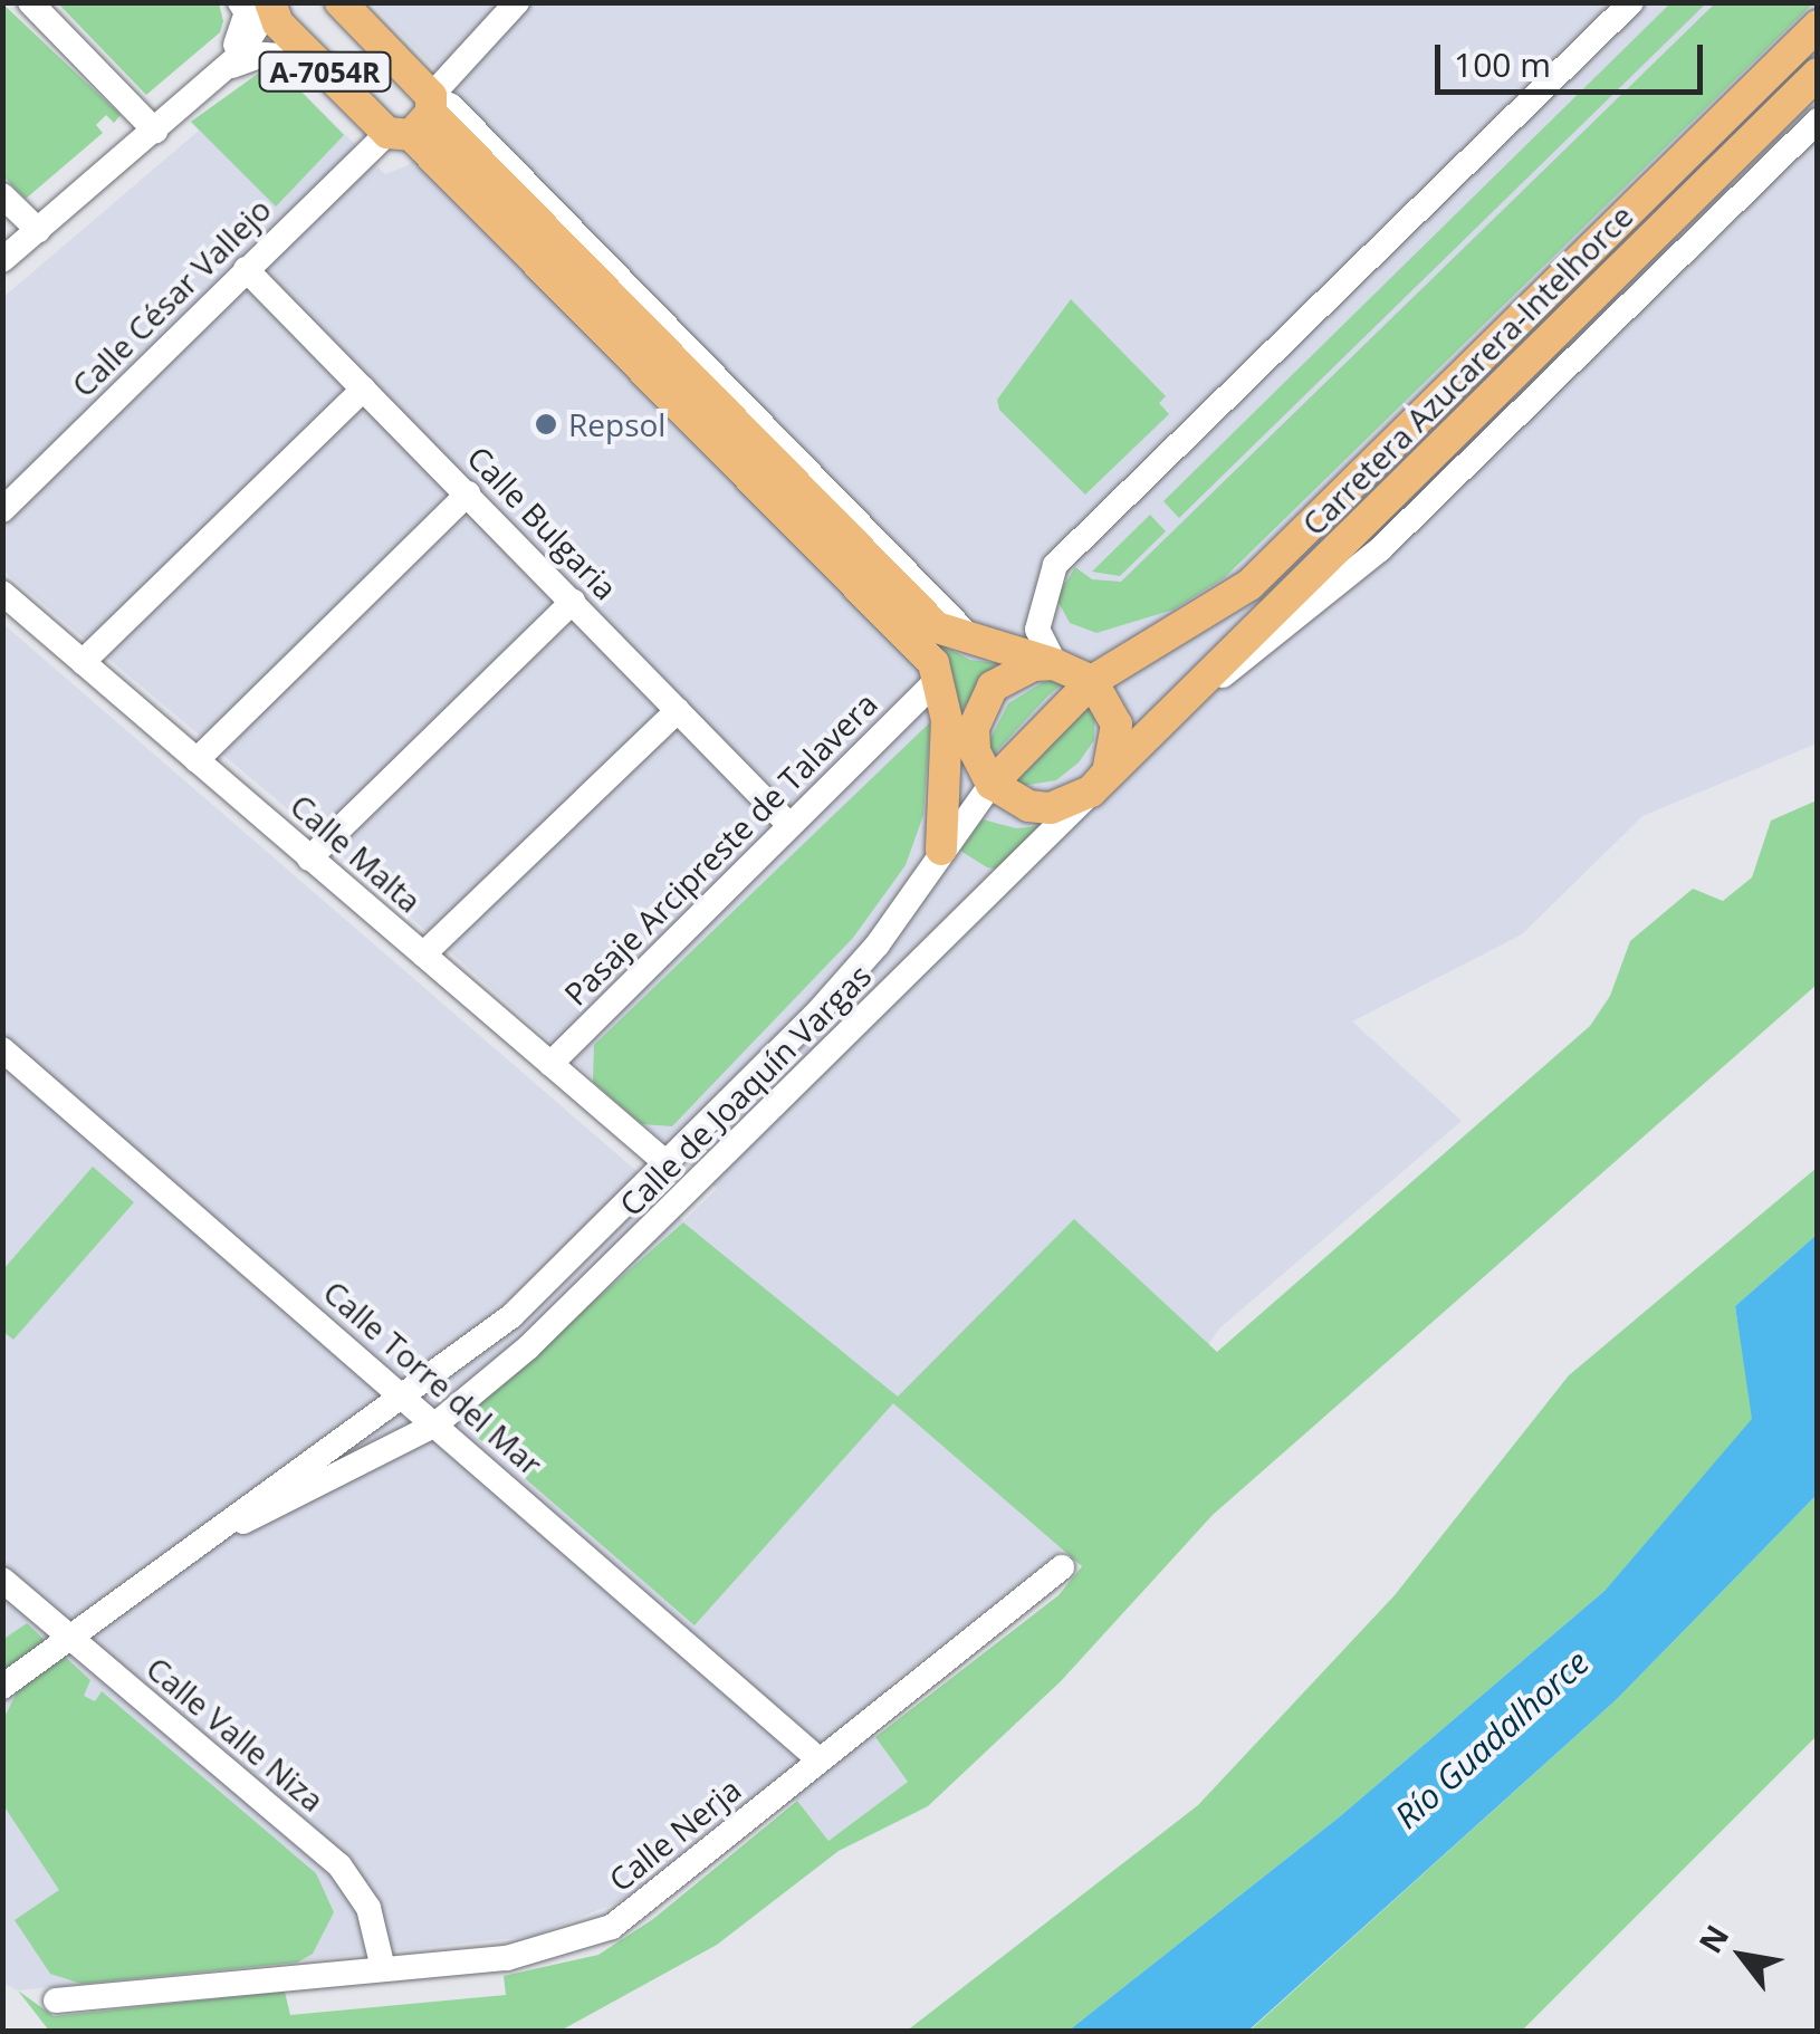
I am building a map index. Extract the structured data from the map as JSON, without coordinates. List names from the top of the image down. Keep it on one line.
{"streets":{"main road":["A-7054R","Carretera Azucarera-Intelhorce"],"street":["Calle César Vallejo","Calle Bulgaria","Pasaje Arcipreste de Talavera","Calle Malta","Calle de Joaquín Vargas","Calle Torre del Mar","Calle Valle Niza","Calle Nerja"]},"crossings":[["A-7054R","Calle César Vallejo"],["Calle César Vallejo","Calle Bulgaria"],["Carretera Azucarera-Intelhorce","Calle de Joaquín Vargas"],["Calle Bulgaria","Pasaje Arcipreste de Talavera"],["Pasaje Arcipreste de Talavera","Calle Malta"],["Calle Malta","Calle de Joaquín Vargas"],["Calle de Joaquín Vargas","Calle Torre del Mar"],["Calle Torre del Mar","Calle Nerja"],["Calle Valle Niza","Calle Nerja"]],"water":["Río Guadalhorce"],"places":["Repsol"],"scale_bar":"100 m","north":"top left"}
